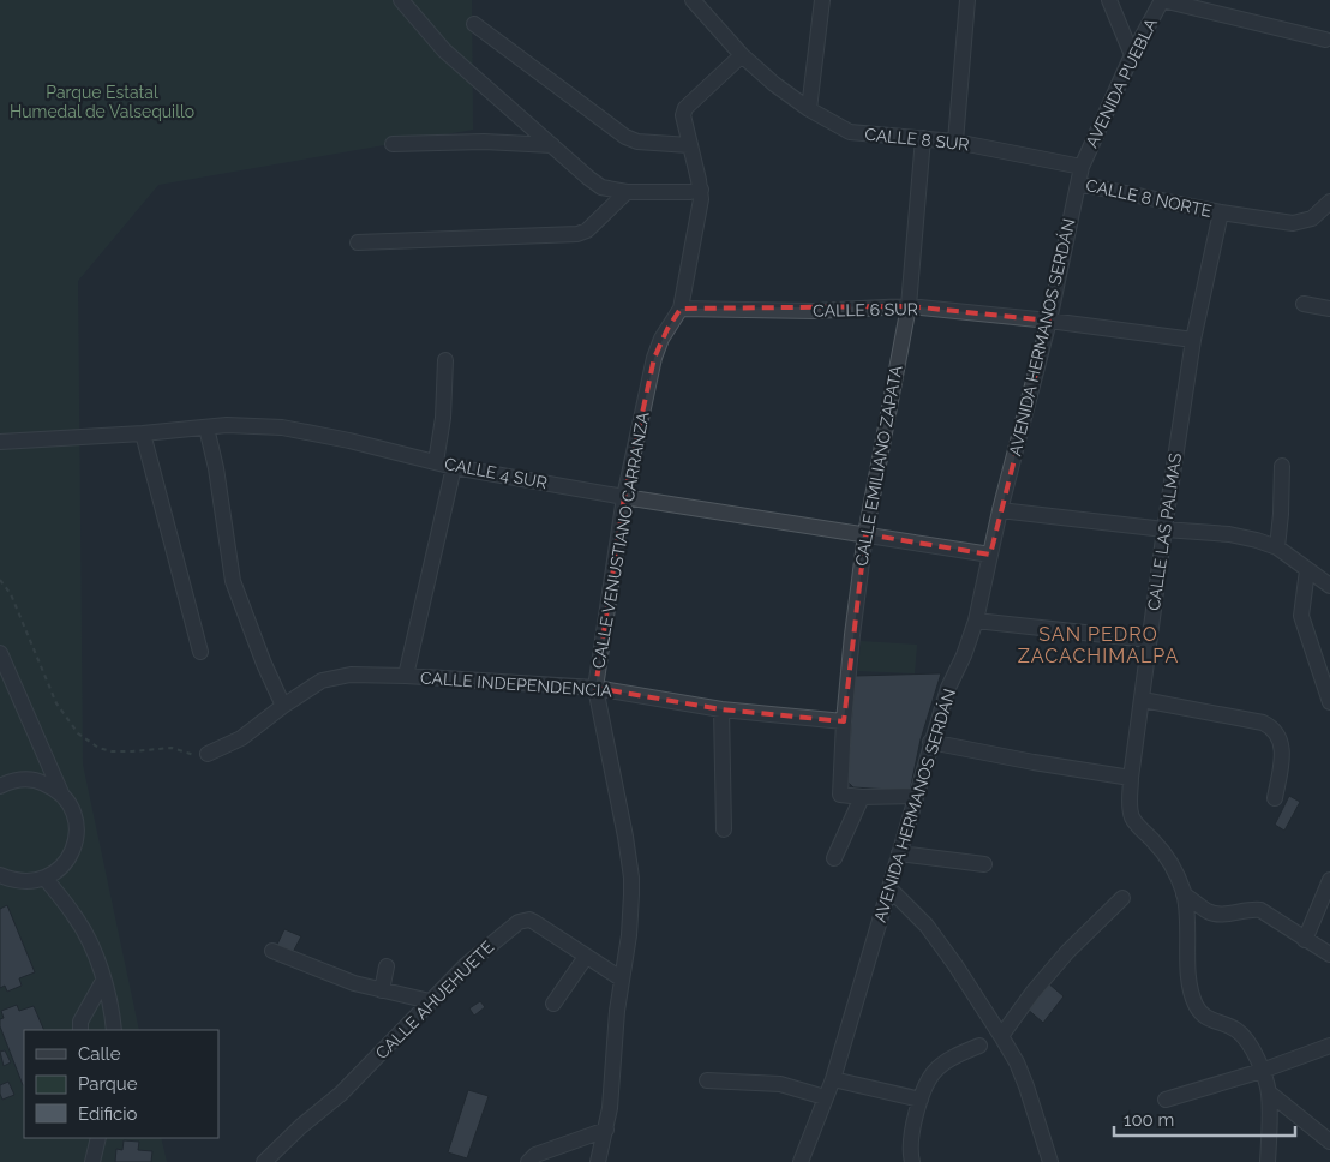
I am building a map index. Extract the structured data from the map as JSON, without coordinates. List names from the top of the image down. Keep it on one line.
{"streets":{"street":["AVENIDA PUEBLA","CALLE 8 SUR","CALLE 8 NORTE","CALLE 6 SUR","AVENIDA HERMANOS SERDÁN","CALLE EMILIANO ZAPATA","CALLE 4 SUR","CALLE LAS PALMAS","CALLE VENUSTIANO CARRANZA","CALLE INDEPENDENCIA","CALLE AHUEHUETE"]},"crossings":[["AVENIDA PUEBLA","CALLE 8 SUR"],["AVENIDA PUEBLA","AVENIDA HERMANOS SERDÁN"],["CALLE 8 SUR","AVENIDA HERMANOS SERDÁN"],["CALLE 8 SUR","CALLE EMILIANO ZAPATA"],["CALLE 8 SUR","CALLE VENUSTIANO CARRANZA"],["CALLE 8 NORTE","AVENIDA HERMANOS SERDÁN"],["CALLE 8 NORTE","CALLE LAS PALMAS"],["CALLE 6 SUR","AVENIDA HERMANOS SERDÁN"],["CALLE 6 SUR","CALLE EMILIANO ZAPATA"],["CALLE 6 SUR","CALLE LAS PALMAS"],["CALLE 6 SUR","CALLE VENUSTIANO CARRANZA"],["AVENIDA HERMANOS SERDÁN","CALLE 4 SUR"],["CALLE EMILIANO ZAPATA","CALLE 4 SUR"],["CALLE EMILIANO ZAPATA","CALLE INDEPENDENCIA"],["CALLE 4 SUR","CALLE VENUSTIANO CARRANZA"],["CALLE VENUSTIANO CARRANZA","CALLE INDEPENDENCIA"],["CALLE VENUSTIANO CARRANZA","CALLE AHUEHUETE"]],"districts":["SAN PEDRO ZACACHIMALPA"],"parks":["Parque Estatal Humedal de Valsequillo"],"legend":["Calle","Parque","Edificio"],"scale_bar":"100 m"}
